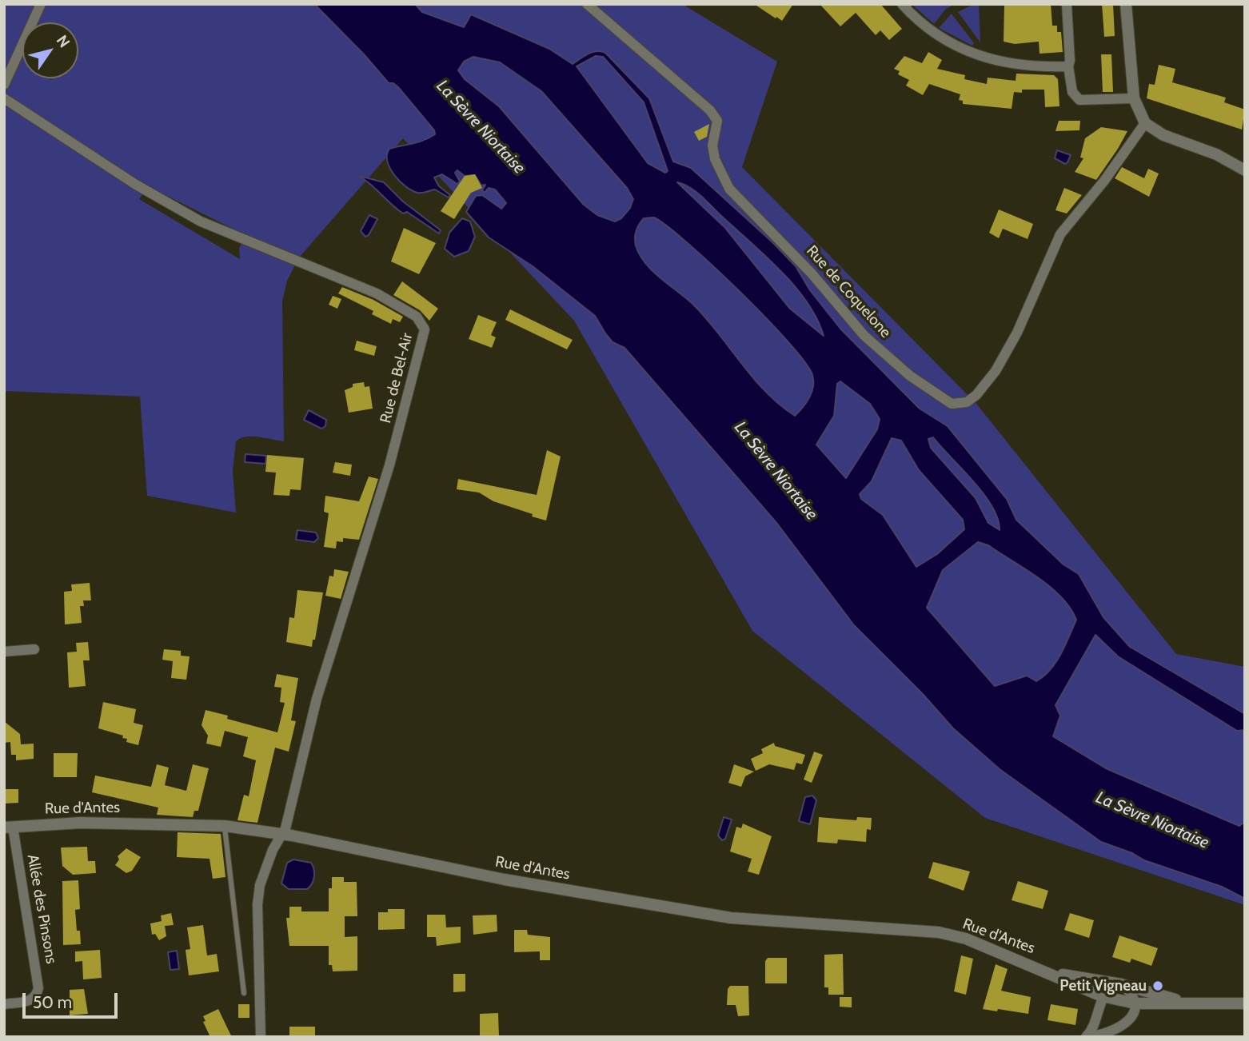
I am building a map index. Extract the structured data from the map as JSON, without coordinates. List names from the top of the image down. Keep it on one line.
{"streets":{"street":["Rue de Coquelone","Rue de Bel-Air","Rue d'Antes","Allée des Pinsons"]},"crossings":[["Rue de Bel-Air","Rue d'Antes"],["Rue d'Antes","Allée des Pinsons"]],"water":["La Sèvre Niortaise"],"places":["Petit Vigneau"],"scale_bar":"50 m","north":"top right"}
